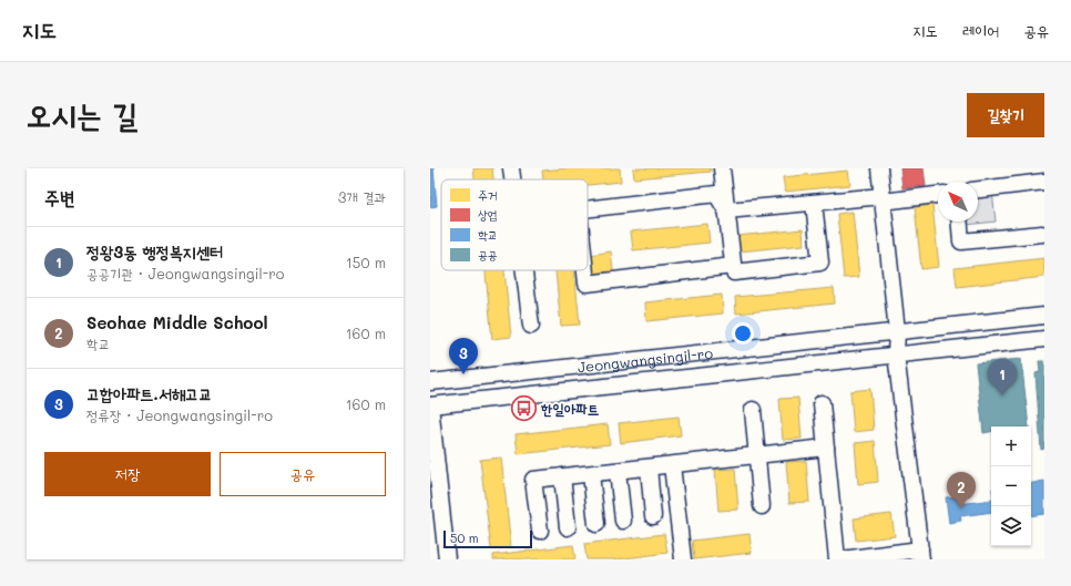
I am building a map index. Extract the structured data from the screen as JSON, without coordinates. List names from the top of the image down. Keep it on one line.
{"streets":{"street":["Jeongwangsingil-ro"]},"places":{"bus stop":["한일아파트"]},"legend":["주거","상업","학교","공공"],"scale_bar":"50 m","north":"top left","page":{"header":"지도","nav":["지도","레이어","공유"],"buttons":["길찾기",["저장","공유"]],"title":"오시는 길","heading":["주변","3개 결과"],"list":[{"mark":"1","name":"정왕3동 행정복지센터","note":"공공기관 · Jeongwangsingil-ro","value":"150 m"},{"mark":"2","name":"Seohae Middle School","note":"학교","value":"160 m"},{"mark":"3","name":"고합아파트.서해고교","note":"정류장 · Jeongwangsingil-ro","value":"160 m"}],"pins":["3","1","2"],"map_buttons":["+","−"],"scale":"50 m"}}
